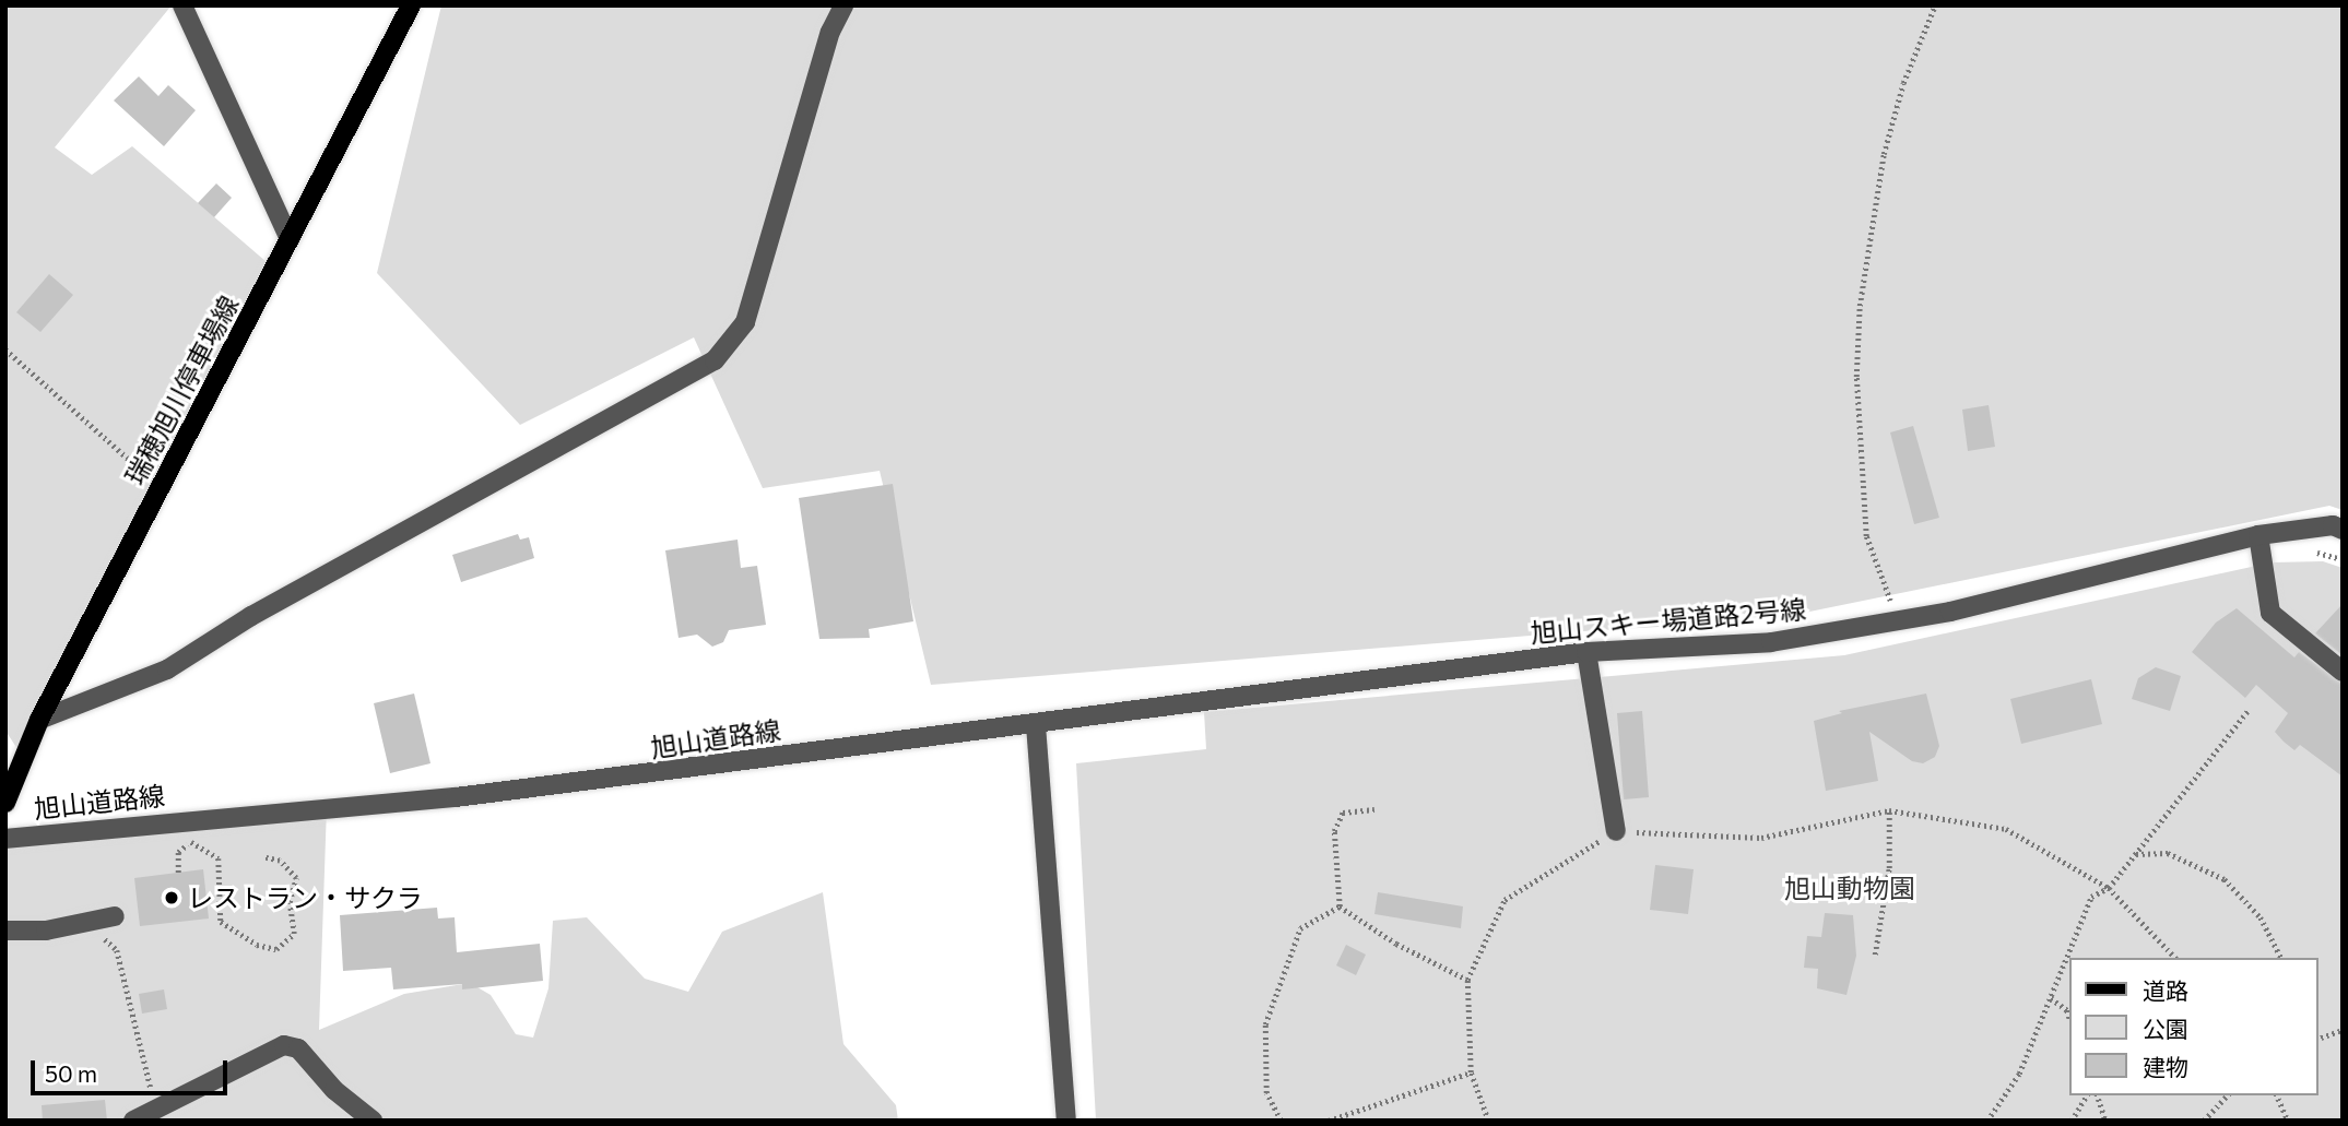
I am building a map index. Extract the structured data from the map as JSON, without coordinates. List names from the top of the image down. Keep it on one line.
{"streets":{"main road":["瑞穂旭川停車場線"],"street":["旭山スキー場道路2号線","旭山道路線"]},"crossings":[["旭山スキー場道路2号線","旭山道路線"]],"parks":["旭山動物園"],"places":["レストラン・サクラ"],"legend":["道路","公園","建物"],"scale_bar":"50 m"}
